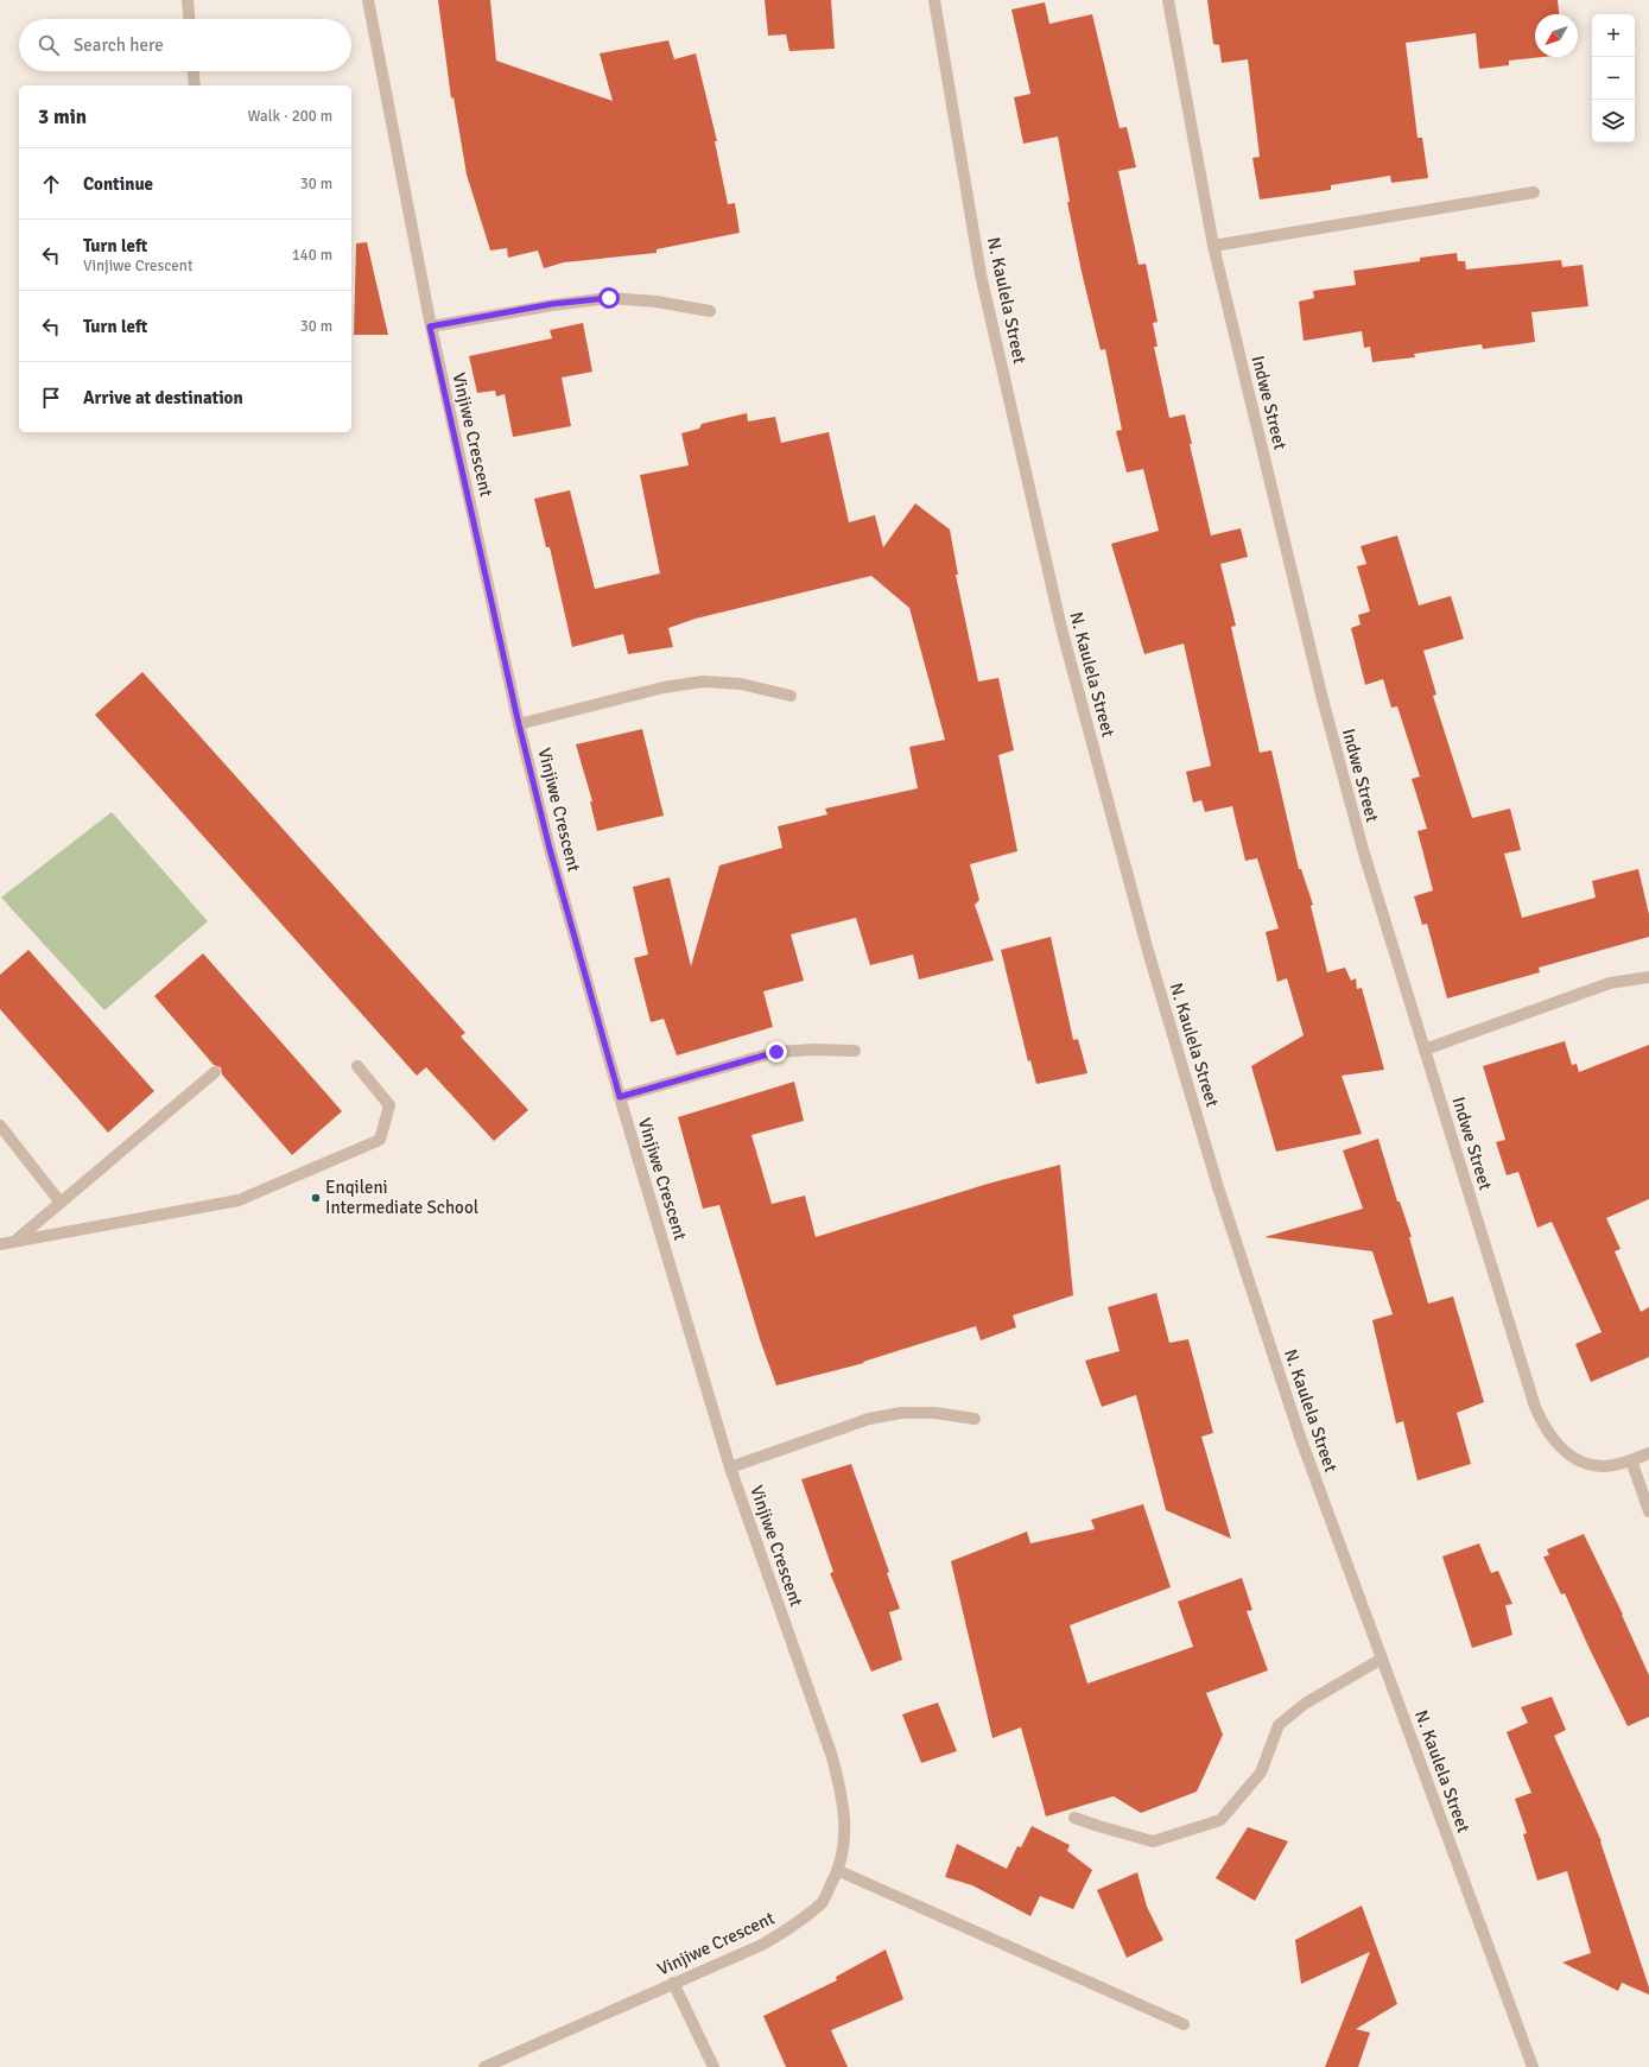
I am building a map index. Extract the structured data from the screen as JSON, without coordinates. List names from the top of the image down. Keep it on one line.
{"streets":{"street":["N. Kaulela Street","Indwe Street","Vinjiwe Crescent"]},"places":["Enqileni Intermediate School"],"north":"bottom left","page":{"map_buttons":["+","−"],"search":"Search here","heading":["3 min","Walk · 200 m"],"list":[["Continue","30 m"],["Turn left","Vinjiwe Crescent","140 m"],["Turn left","30 m"],"Arrive at destination"]}}
